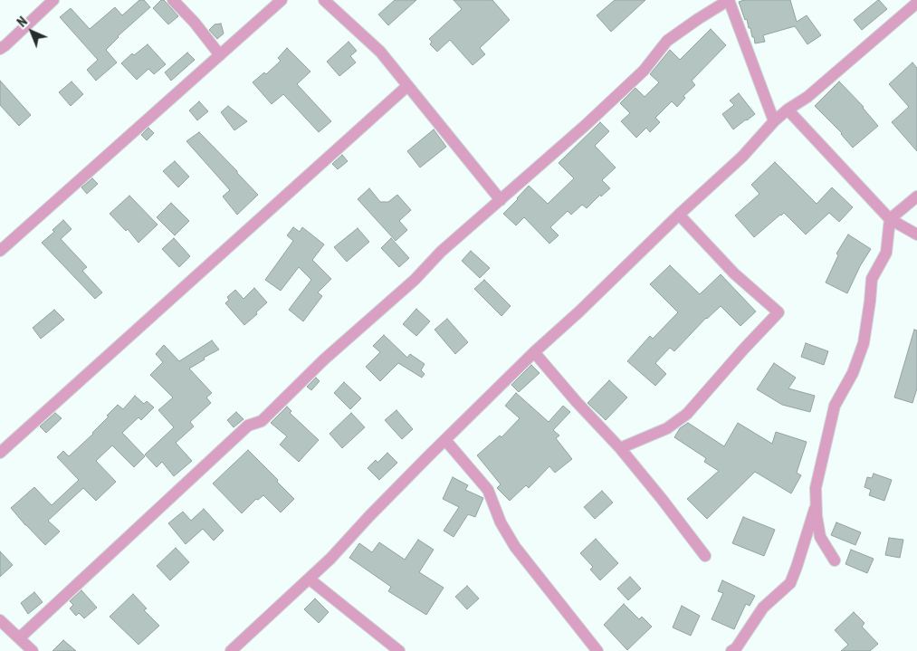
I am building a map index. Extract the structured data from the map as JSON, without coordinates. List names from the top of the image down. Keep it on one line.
{"north":"top left"}
